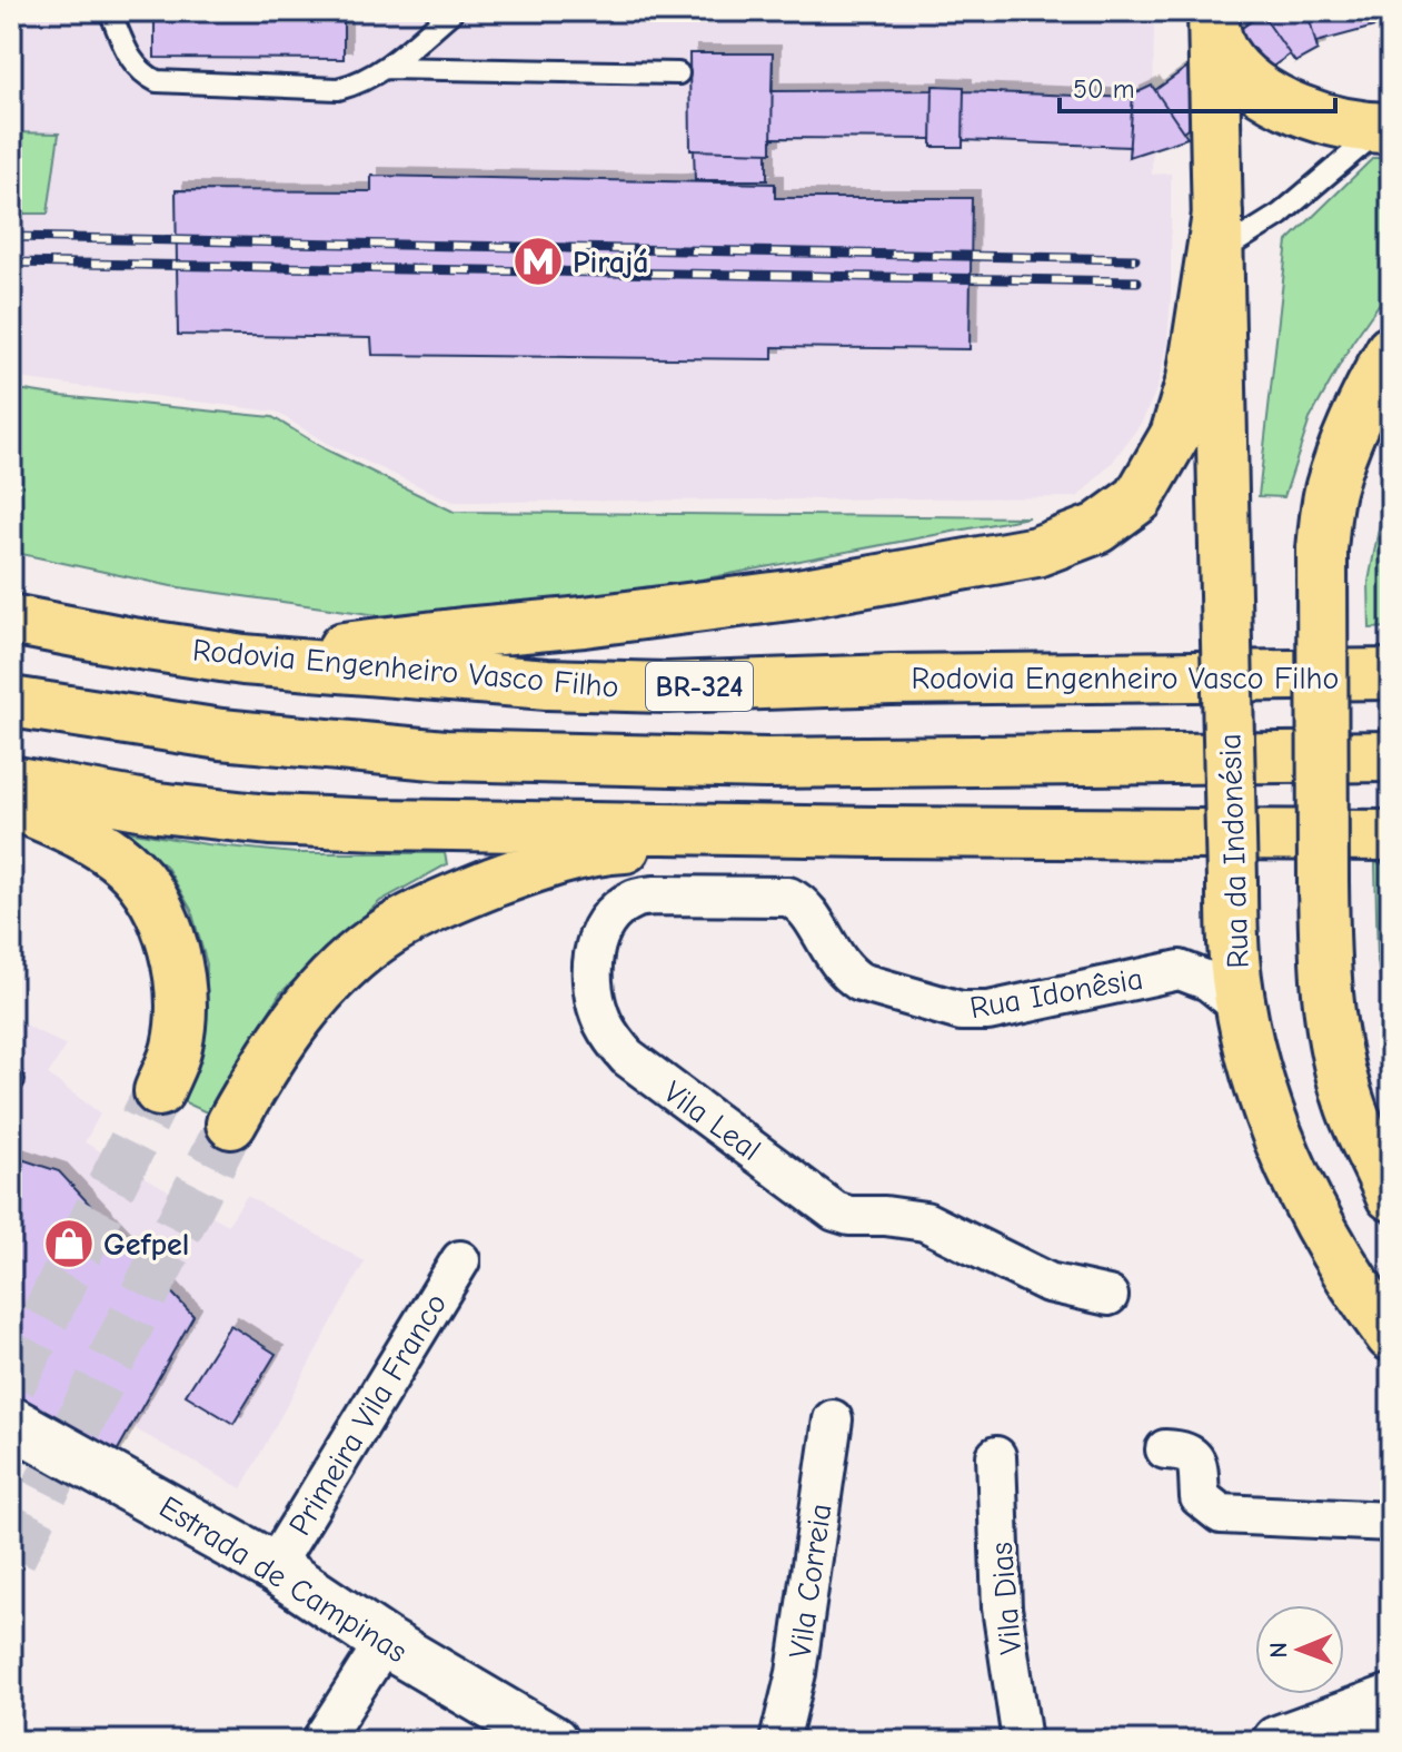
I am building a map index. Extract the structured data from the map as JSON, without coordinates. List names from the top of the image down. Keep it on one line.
{"streets":{"main road":["Rodovia Engenheiro Vasco Filho","BR-324","Rua da Indonésia","Estrada de Campinas"],"street":["Rua Idonêsia","Vila Leal","Primeira Vila Franco","Vila Correia","Vila Dias"]},"crossings":[["Rua da Indonésia","Rua Idonêsia"],["Rua Idonêsia","Vila Leal"],["Primeira Vila Franco","Estrada de Campinas"]],"places":{"metro station":["Pirajá"],"shop":["Gefpel"]},"scale_bar":"50 m","north":"left"}
